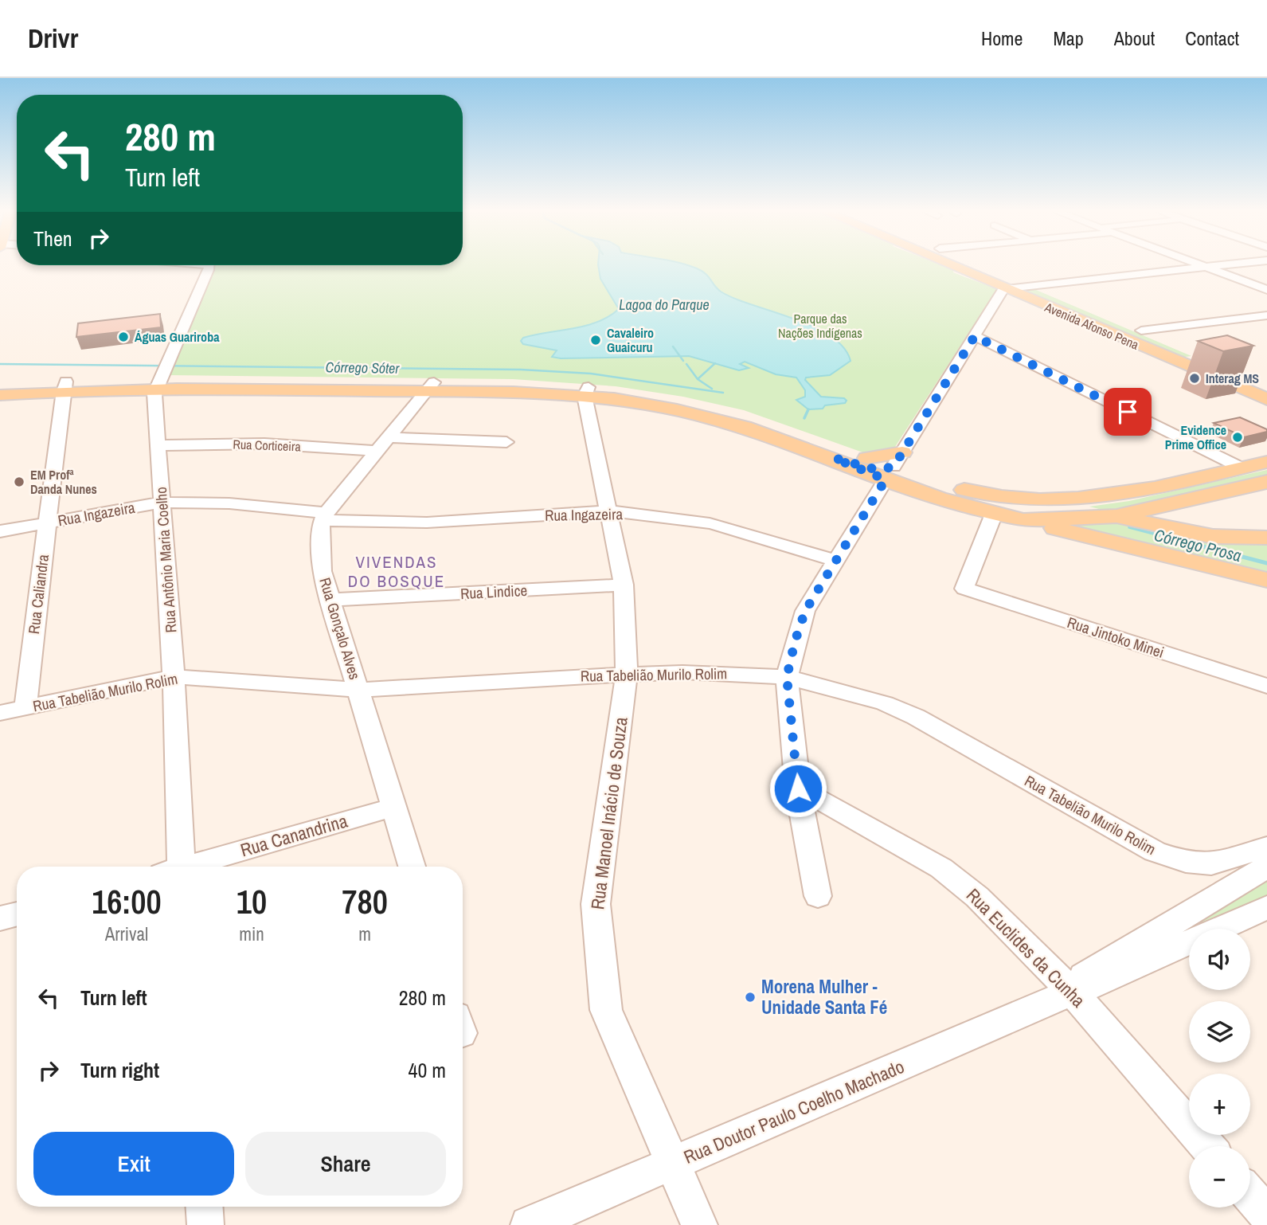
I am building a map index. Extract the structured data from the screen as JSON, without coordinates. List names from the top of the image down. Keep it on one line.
{"streets":{"main road":["Avenida Afonso Pena"],"street":["Rua Corticeira","Rua Ingazeira","Rua Antônio Maria Coelho","Rua Lindice","Rua Caliandra","Rua Gonçalo Alves","Rua Jintoko Minei","Rua Tabelião Murilo Rolim","Rua Manoel Inácio de Souza","Rua Canandrina","Rua Euclides da Cunha","Rua Doutor Paulo Coelho Machado"]},"crossings":[["Rua Corticeira","Rua Antônio Maria Coelho"],["Rua Ingazeira","Rua Antônio Maria Coelho"],["Rua Ingazeira","Rua Caliandra"],["Rua Ingazeira","Rua Gonçalo Alves"],["Rua Ingazeira","Rua Manoel Inácio de Souza"],["Rua Antônio Maria Coelho","Rua Tabelião Murilo Rolim"],["Rua Lindice","Rua Gonçalo Alves"],["Rua Lindice","Rua Manoel Inácio de Souza"],["Rua Caliandra","Rua Tabelião Murilo Rolim"],["Rua Gonçalo Alves","Rua Tabelião Murilo Rolim"],["Rua Gonçalo Alves","Rua Canandrina"],["Rua Tabelião Murilo Rolim","Rua Manoel Inácio de Souza"],["Rua Manoel Inácio de Souza","Rua Doutor Paulo Coelho Machado"],["Rua Euclides da Cunha","Rua Doutor Paulo Coelho Machado"]],"districts":["VIVENDAS DO BOSQUE"],"water":["Lagoa do Parque","Córrego Sóter","Córrego Prosa"],"parks":["Parque das Nações Indígenas"],"places":["Águas Guariroba","Cavaleiro Guaicuru","Interag MS","Evidence Prime Office","EM Profª Danda Nunes","Morena Mulher - Unidade Santa Fé"],"page":{"header":"Drivr","nav":["Home","Map","About","Contact"],"turn":["280 m","Turn left"],"then":"Then","eta":["16:00","Arrival","10","min","780","m"],"map_buttons":["+","−"],"list":[{"name":"Turn left","value":"280 m"},{"name":"Turn right","value":"40 m"}],"buttons":["Exit","Share"]}}
